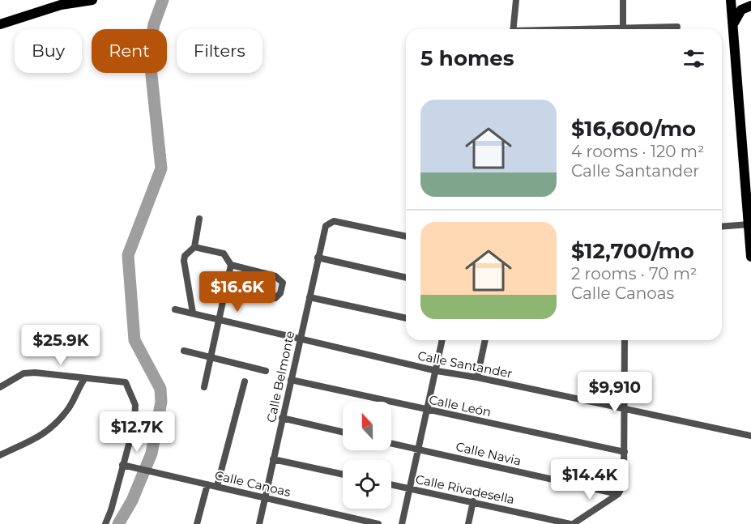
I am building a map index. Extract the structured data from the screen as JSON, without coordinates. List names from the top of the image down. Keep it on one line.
{"streets":{"street":["Calle Santander","Calle Belmonte","Calle León","Calle Navia","Calle Canoas","Calle Rivadesella"]},"crossings":[["Calle Santander","Calle Belmonte"],["Calle Belmonte","Calle León"],["Calle Belmonte","Calle Canoas"]],"north":"top","page":{"chip":["Buy","Rent","Filters"],"heading":"5 homes","list":[{"name":"$16,600/mo","note":"4 rooms · 120 m² · Calle Santander"},{"name":"$12,700/mo","note":"2 rooms · 70 m² · Calle Canoas"}],"price":["$16.6K","$25.9K","$9,910","$12.7K","$14.4K"]}}
